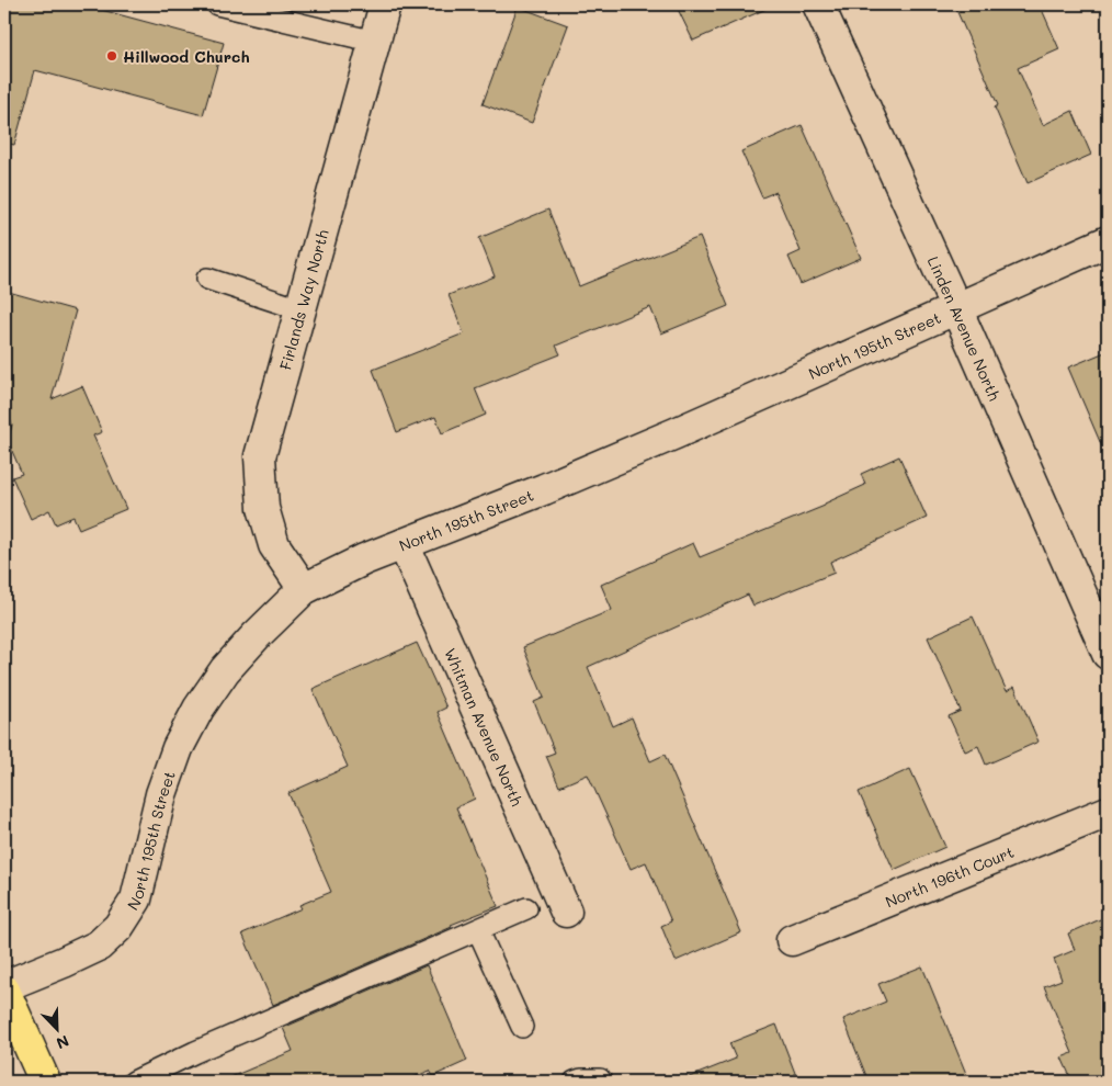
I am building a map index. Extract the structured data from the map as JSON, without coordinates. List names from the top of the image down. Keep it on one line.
{"streets":{"street":["Firlands Way North","Linden Avenue North","North 195th Street","Whitman Avenue North","North 196th Court"]},"crossings":[["Firlands Way North","North 195th Street"],["Linden Avenue North","North 195th Street"],["North 195th Street","Whitman Avenue North"]],"places":["Hillwood Church"],"north":"bottom right"}
